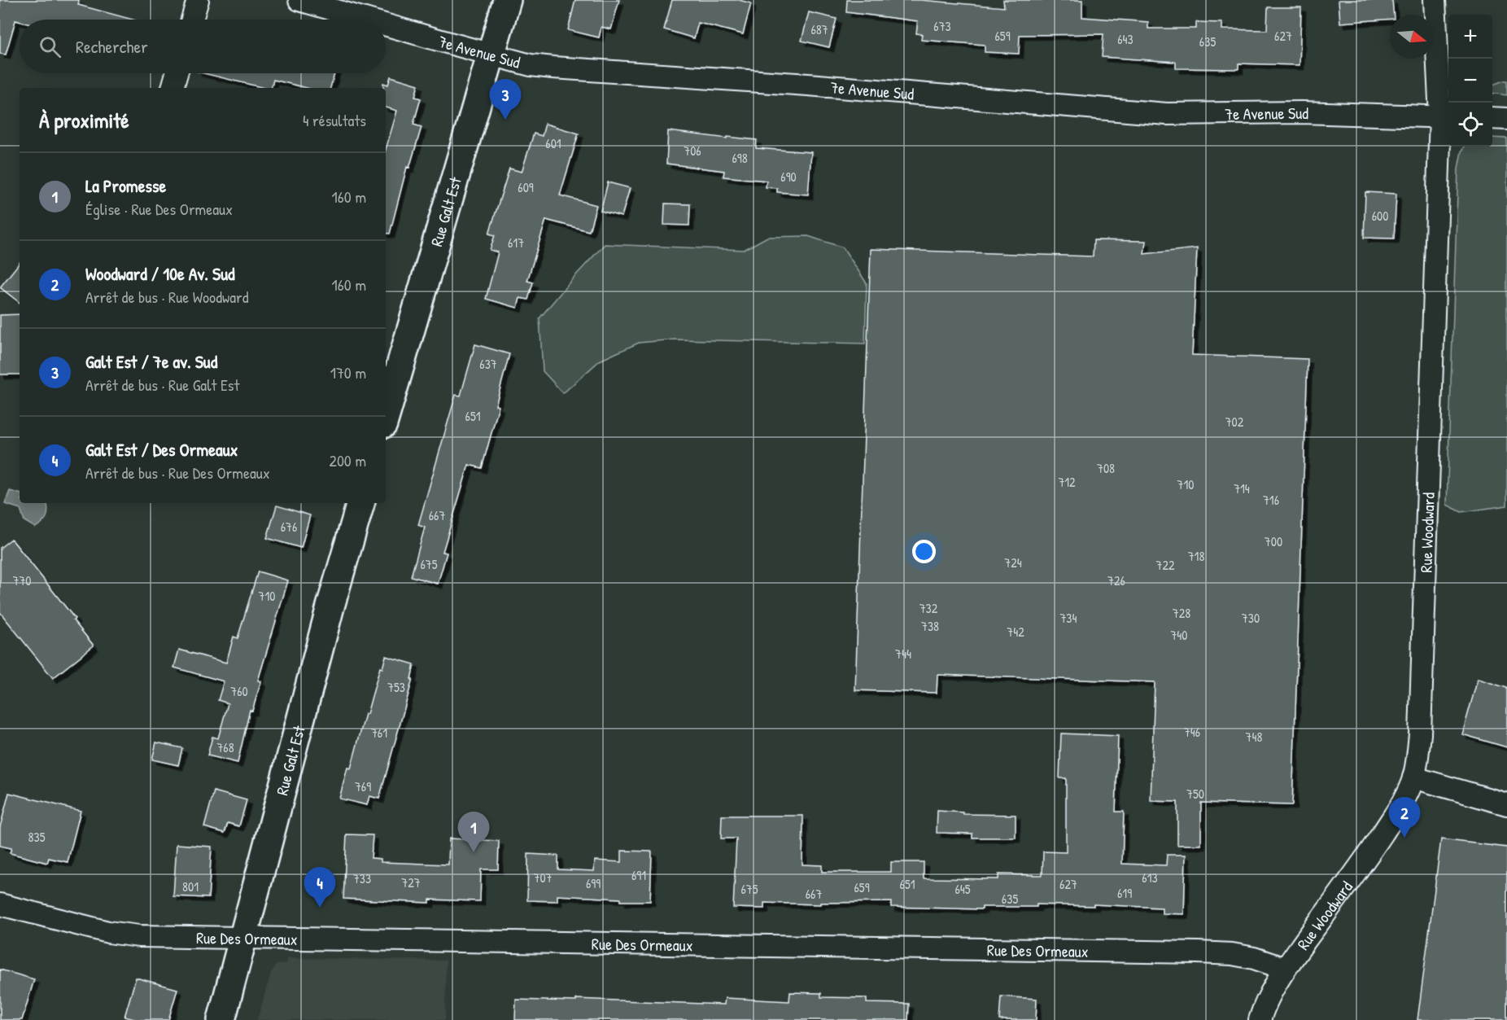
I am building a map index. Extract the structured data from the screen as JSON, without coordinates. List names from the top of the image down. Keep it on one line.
{"streets":{"main road":["Rue Galt Est"],"street":["7e Avenue Sud","Rue Woodward","Rue Des Ormeaux"]},"crossings":[["7e Avenue Sud","Rue Galt Est"],["7e Avenue Sud","Rue Woodward"],["Rue Galt Est","Rue Des Ormeaux"],["Rue Woodward","Rue Des Ormeaux"]],"house_numbers":["673","687","659","627","643","635","601","706","698","690","609","600","617","637","651","702","708","712","710","714","716","667","676","700","718","724","675","722","770","726","710","732","728","734","730","738","742","740","744","753","760","746","761","748","768","769","750","835","691","707","613","733","727","699","651","627","801","659","675","645","619","667","635"],"north":"right","page":{"map_buttons":["+","−"],"search":"Rechercher","pins":["3","2","1","4"],"heading":["À proximité","4 résultats"],"list":[{"mark":"1","name":"La Promesse","note":"Église · Rue Des Ormeaux","value":"160 m"},{"mark":"2","name":"Woodward / 10e Av. Sud","note":"Arrêt de bus · Rue Woodward","value":"160 m"},{"mark":"3","name":"Galt Est / 7e av. Sud","note":"Arrêt de bus · Rue Galt Est","value":"170 m"},{"mark":"4","name":"Galt Est / Des Ormeaux","note":"Arrêt de bus · Rue Des Ormeaux","value":"200 m"}]}}
